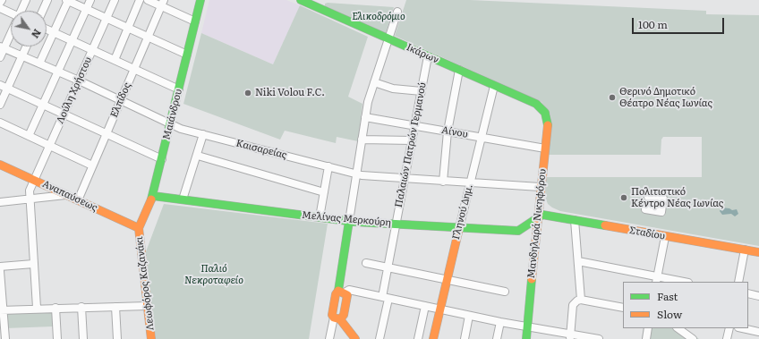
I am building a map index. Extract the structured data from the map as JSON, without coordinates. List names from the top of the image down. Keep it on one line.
{"streets":{"street":["Ικάρων","Λούλη Χρήστου","Ελπίδος","Μαιάνδρου","Αίνου","Παλαιών Πατρών Γερμανού","Καισαρείας","Αναπαύσεως","Γληνού Δημ.","Μελίνας Μερκούρη","Μανδηλαρά Νικηφόρου","Σταδίου","Λεωφόρος Καζανάκι"]},"crossings":[["Ικάρων","Παλαιών Πατρών Γερμανού"],["Ικάρων","Γληνού Δημ."],["Ικάρων","Μανδηλαρά Νικηφόρου"],["Λούλη Χρήστου","Καισαρείας"],["Λούλη Χρήστου","Αναπαύσεως"],["Ελπίδος","Καισαρείας"],["Ελπίδος","Αναπαύσεως"],["Μαιάνδρου","Καισαρείας"],["Μαιάνδρου","Αναπαύσεως"],["Μαιάνδρου","Μελίνας Μερκούρη"],["Μαιάνδρου","Λεωφόρος Καζανάκι"],["Αίνου","Παλαιών Πατρών Γερμανού"],["Αίνου","Γληνού Δημ."],["Αίνου","Μανδηλαρά Νικηφόρου"],["Παλαιών Πατρών Γερμανού","Καισαρείας"],["Παλαιών Πατρών Γερμανού","Μελίνας Μερκούρη"],["Καισαρείας","Γληνού Δημ."],["Καισαρείας","Μανδηλαρά Νικηφόρου"],["Αναπαύσεως","Λεωφόρος Καζανάκι"],["Γληνού Δημ.","Μελίνας Μερκούρη"],["Μελίνας Μερκούρη","Μανδηλαρά Νικηφόρου"],["Μελίνας Μερκούρη","Σταδίου"],["Μανδηλαρά Νικηφόρου","Σταδίου"]],"parks":["Ελικοδρόμιο","Παλιό Νεκροταφείο"],"places":["Niki Volou F.C.","Θερινό Δημοτικό Θέατρο Νέας Ιωνίας","Πολιτιστικό Κέντρο Νέας Ιωνίας"],"legend":["Fast","Slow"],"scale_bar":"100 m","north":"bottom right"}
